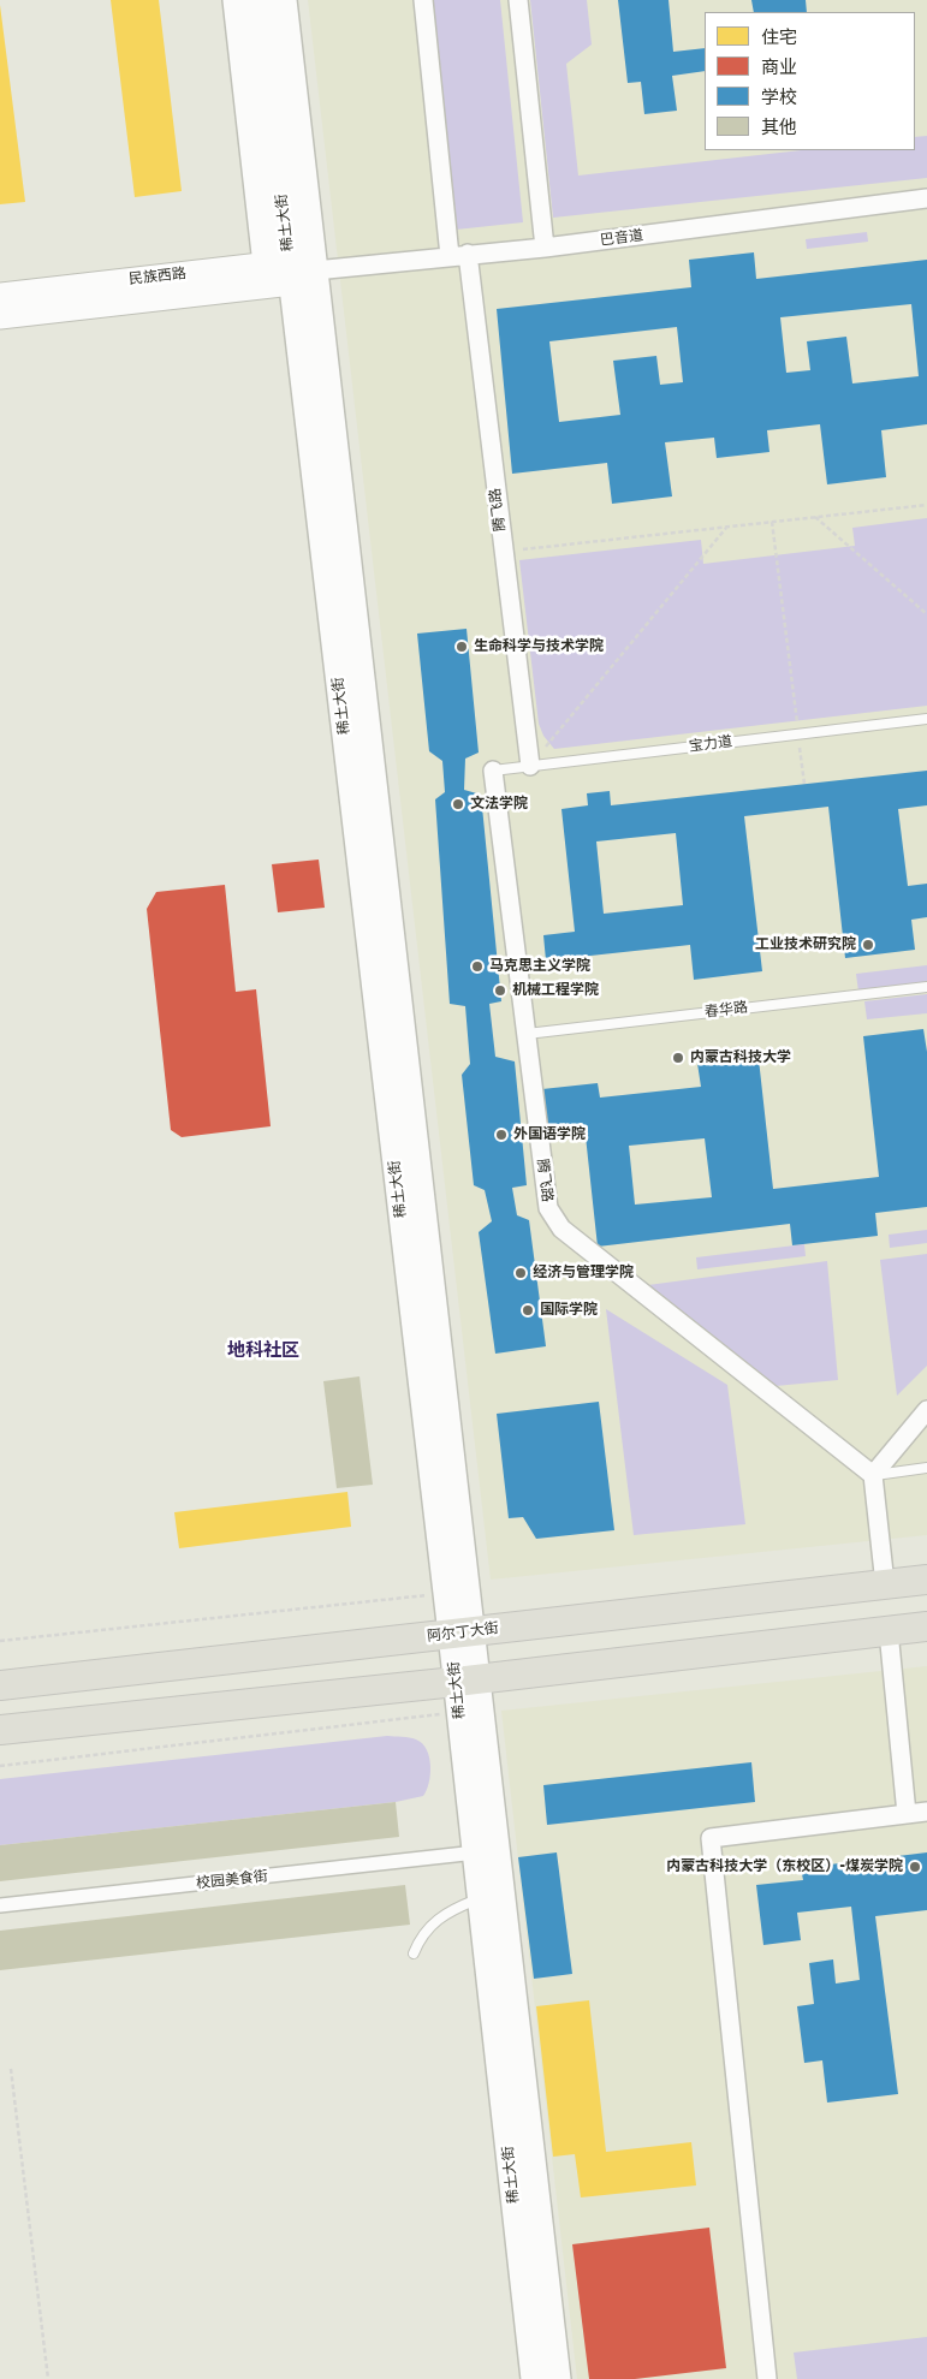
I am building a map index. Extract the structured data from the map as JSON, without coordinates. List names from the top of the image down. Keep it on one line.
{"streets":{"main road":["稀土大街","阿尔丁大街"],"street":["巴音道","民族西路","腾飞路","校园美食街"],"lane":["宝力道","春华路"]},"crossings":[["稀土大街","巴音道"],["稀土大街","民族西路"],["稀土大街","阿尔丁大街"],["巴音道","腾飞路"],["腾飞路","宝力道"],["腾飞路","春华路"]],"districts":["地科社区"],"places":["生命科学与技术学院","文法学院","工业技术研究院","马克思主义学院","机械工程学院","内蒙古科技大学","外国语学院","经济与管理学院","国际学院","内蒙古科技大学（东校区）-煤炭学院"],"legend":["住宅","商业","学校","其他"]}
